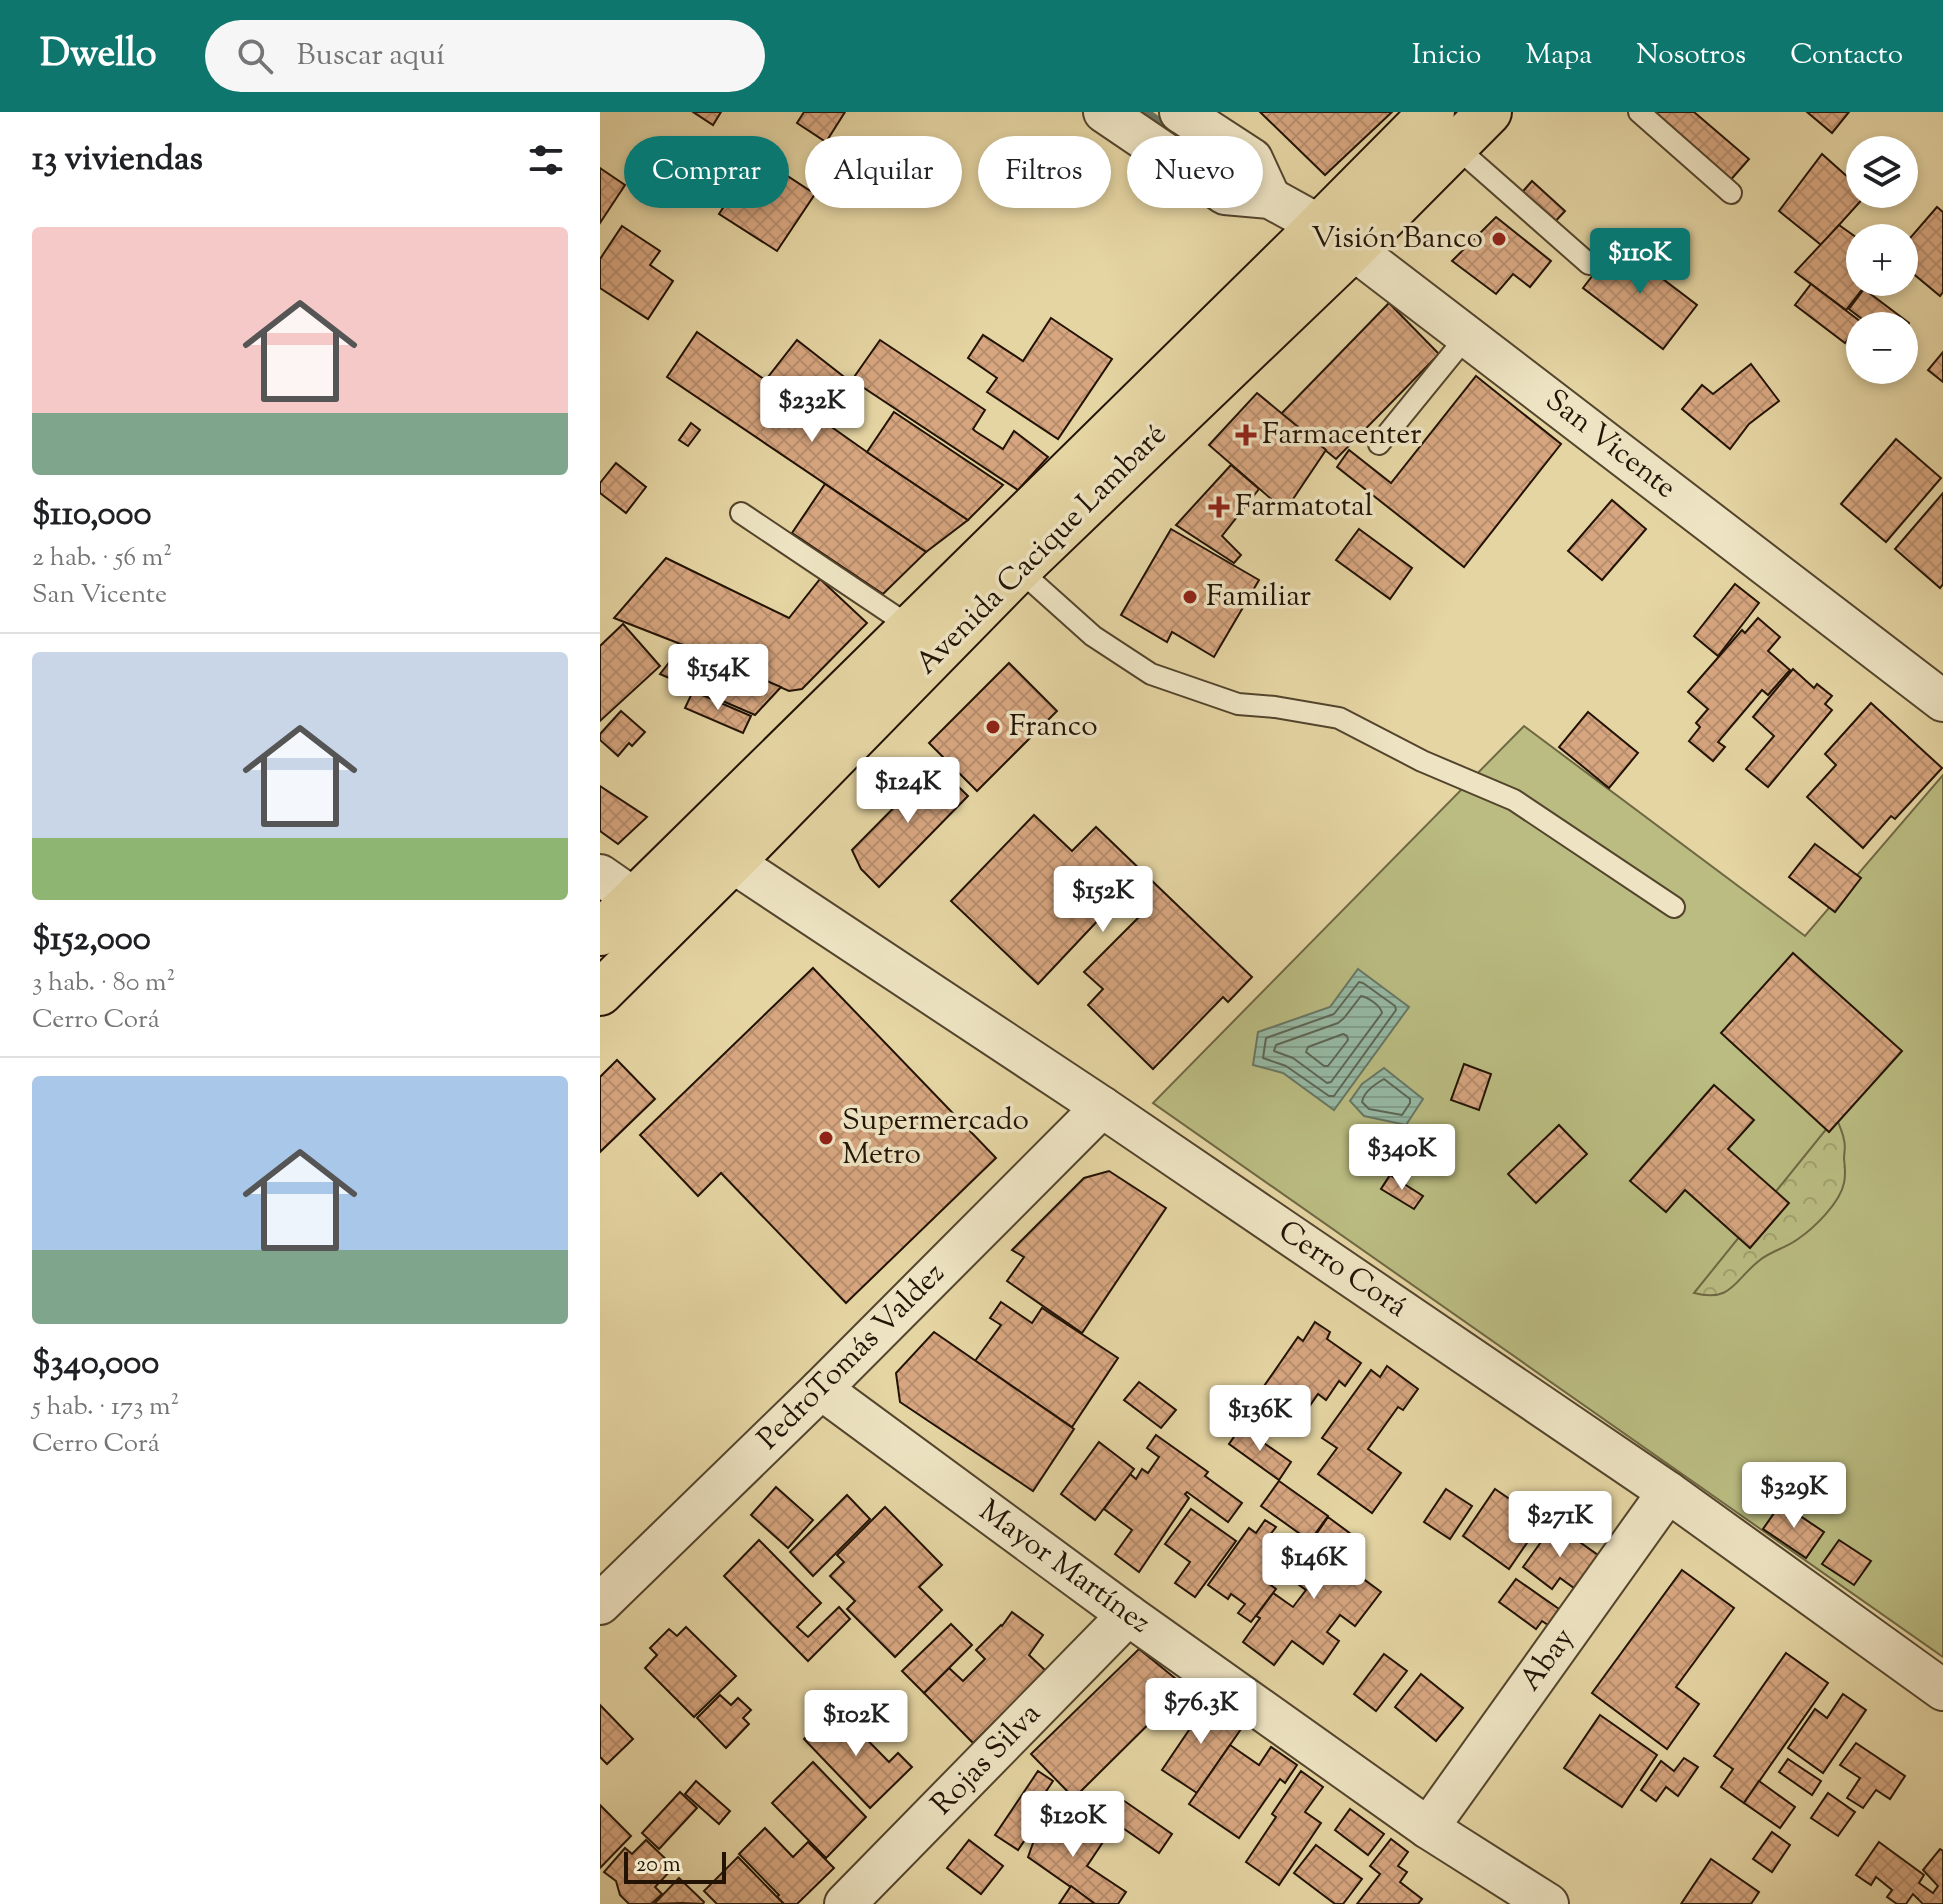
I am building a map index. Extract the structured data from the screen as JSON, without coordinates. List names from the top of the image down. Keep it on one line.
{"streets":{"main road":["Avenida Cacique Lambaré"],"street":["San Vicente","Cerro Corá","PedroTomás Valdez","Mayor Martínez","Abay","Rojas Silva"]},"crossings":[["San Vicente","Avenida Cacique Lambaré"],["Avenida Cacique Lambaré","Cerro Corá"],["Cerro Corá","PedroTomás Valdez"],["Cerro Corá","Abay"],["PedroTomás Valdez","Mayor Martínez"],["Mayor Martínez","Abay"],["Mayor Martínez","Rojas Silva"]],"places":{"other":["Visión Banco","Familiar","Franco","Supermercado Metro"],"health":["Farmacenter","Farmatotal"]},"scale_bar":"20 m","page":{"header":"Dwello","search":"Buscar aquí","nav":["Inicio","Mapa","Nosotros","Contacto"],"heading":"13 viviendas","map_buttons":["+","−"],"chip":["Comprar","Alquilar","Filtros","Nuevo"],"list":[{"name":"$110,000","note":"2 hab. · 56 m² · San Vicente"},{"name":"$152,000","note":"3 hab. · 80 m² · Cerro Corá"},{"name":"$340,000","note":"5 hab. · 173 m² · Cerro Corá"}],"price":["$110K","$232K","$154K","$124K","$152K","$340K","$136K","$329K","$271K","$146K","$76.3K","$102K","$120K"],"scale":"20 m"}}
